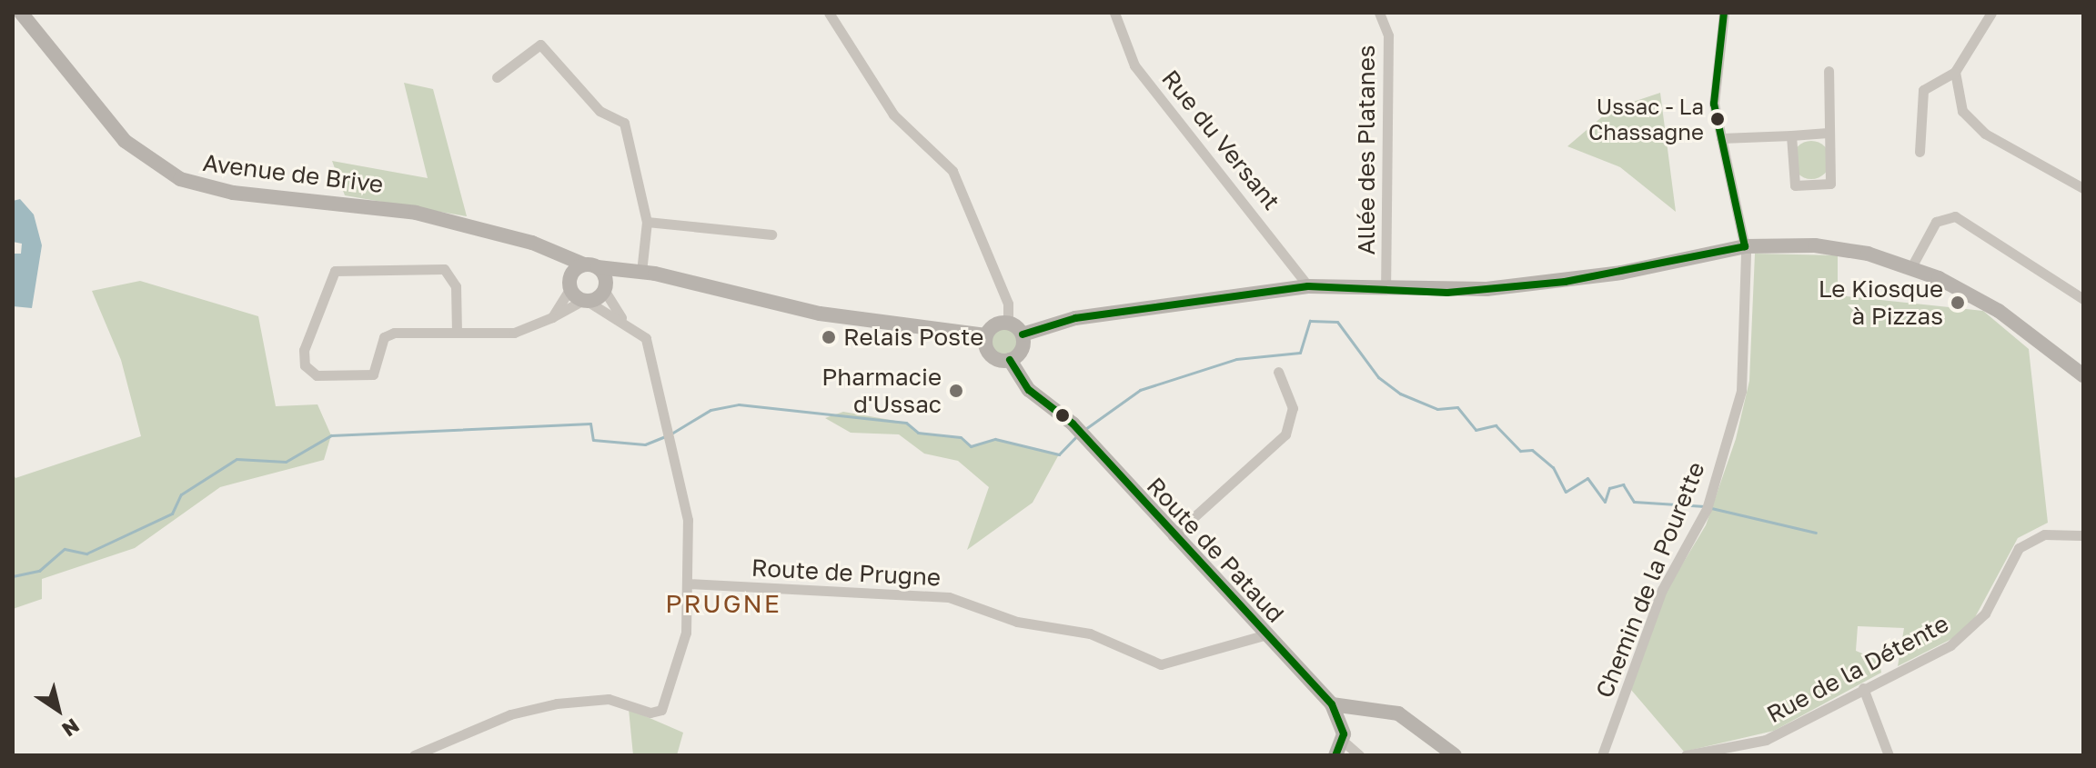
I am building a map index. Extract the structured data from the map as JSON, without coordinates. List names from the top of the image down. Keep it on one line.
{"streets":{"street":["Rue du Versant","Allée des Platanes","Avenue de Brive","Route de Pataud","Route de Prugne","Chemin de la Pourette","Rue de la Détente"]},"crossings":[["Avenue de Brive","Route de Pataud"],["Route de Pataud","Route de Prugne"]],"districts":["PRUGNE"],"places":["Ussac - La Chassagne","Le Kiosque à Pizzas","Relais Poste","Pharmacie d'Ussac"],"north":"bottom right"}
